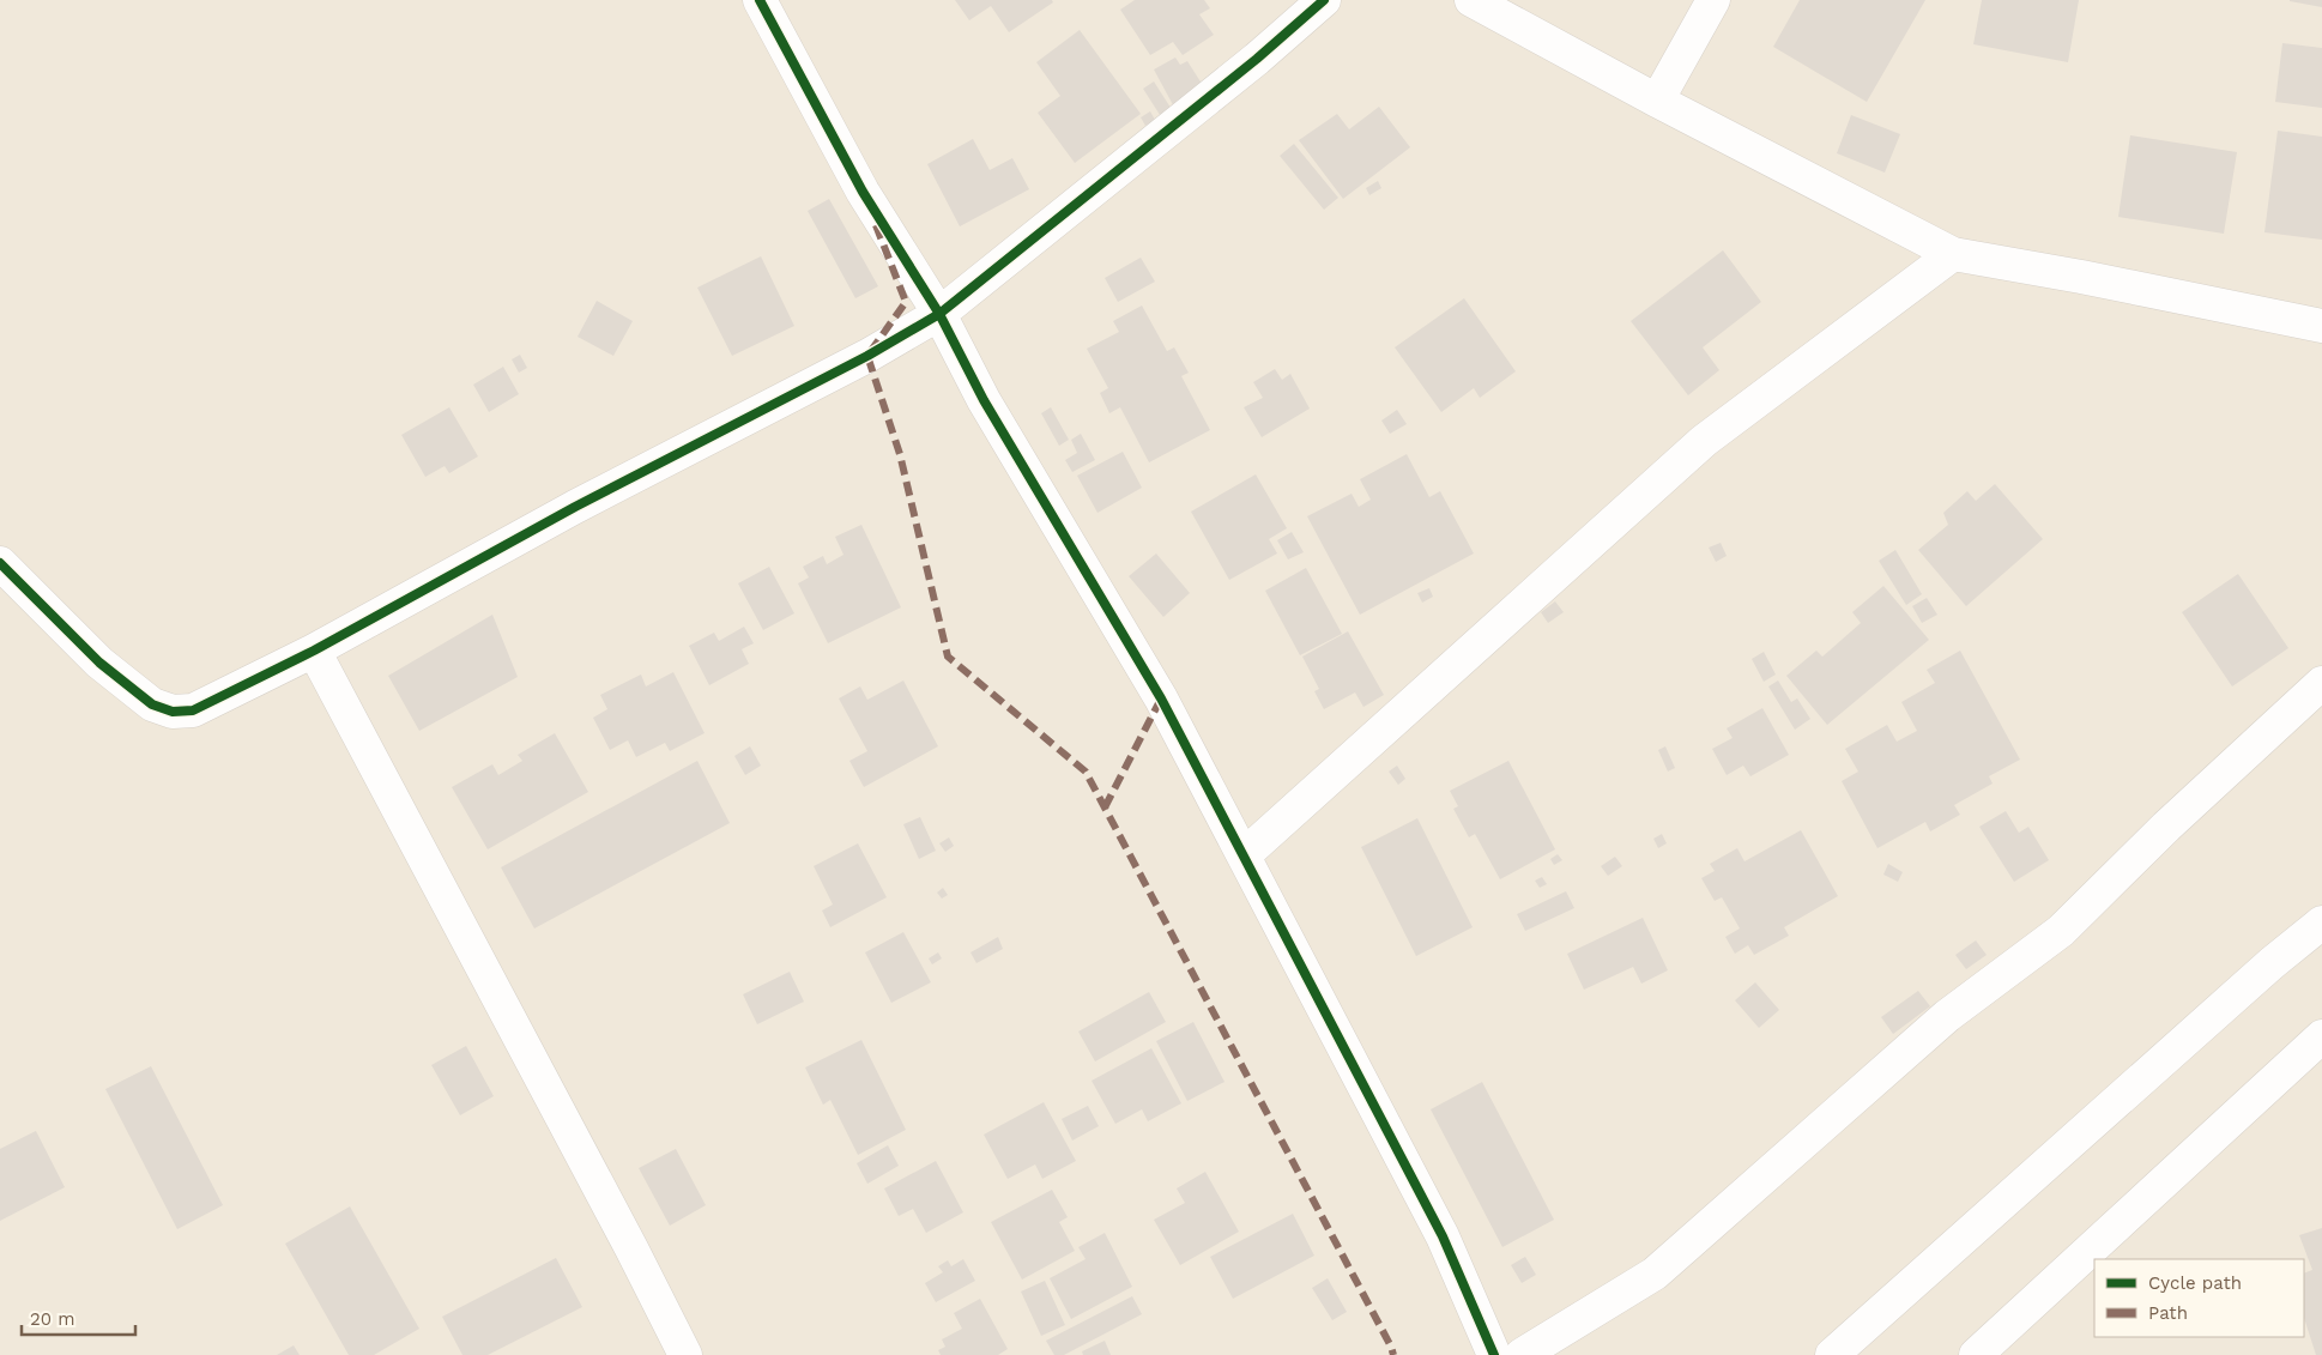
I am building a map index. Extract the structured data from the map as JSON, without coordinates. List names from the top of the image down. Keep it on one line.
{"legend":["Cycle path","Path"],"scale_bar":"20 m"}
